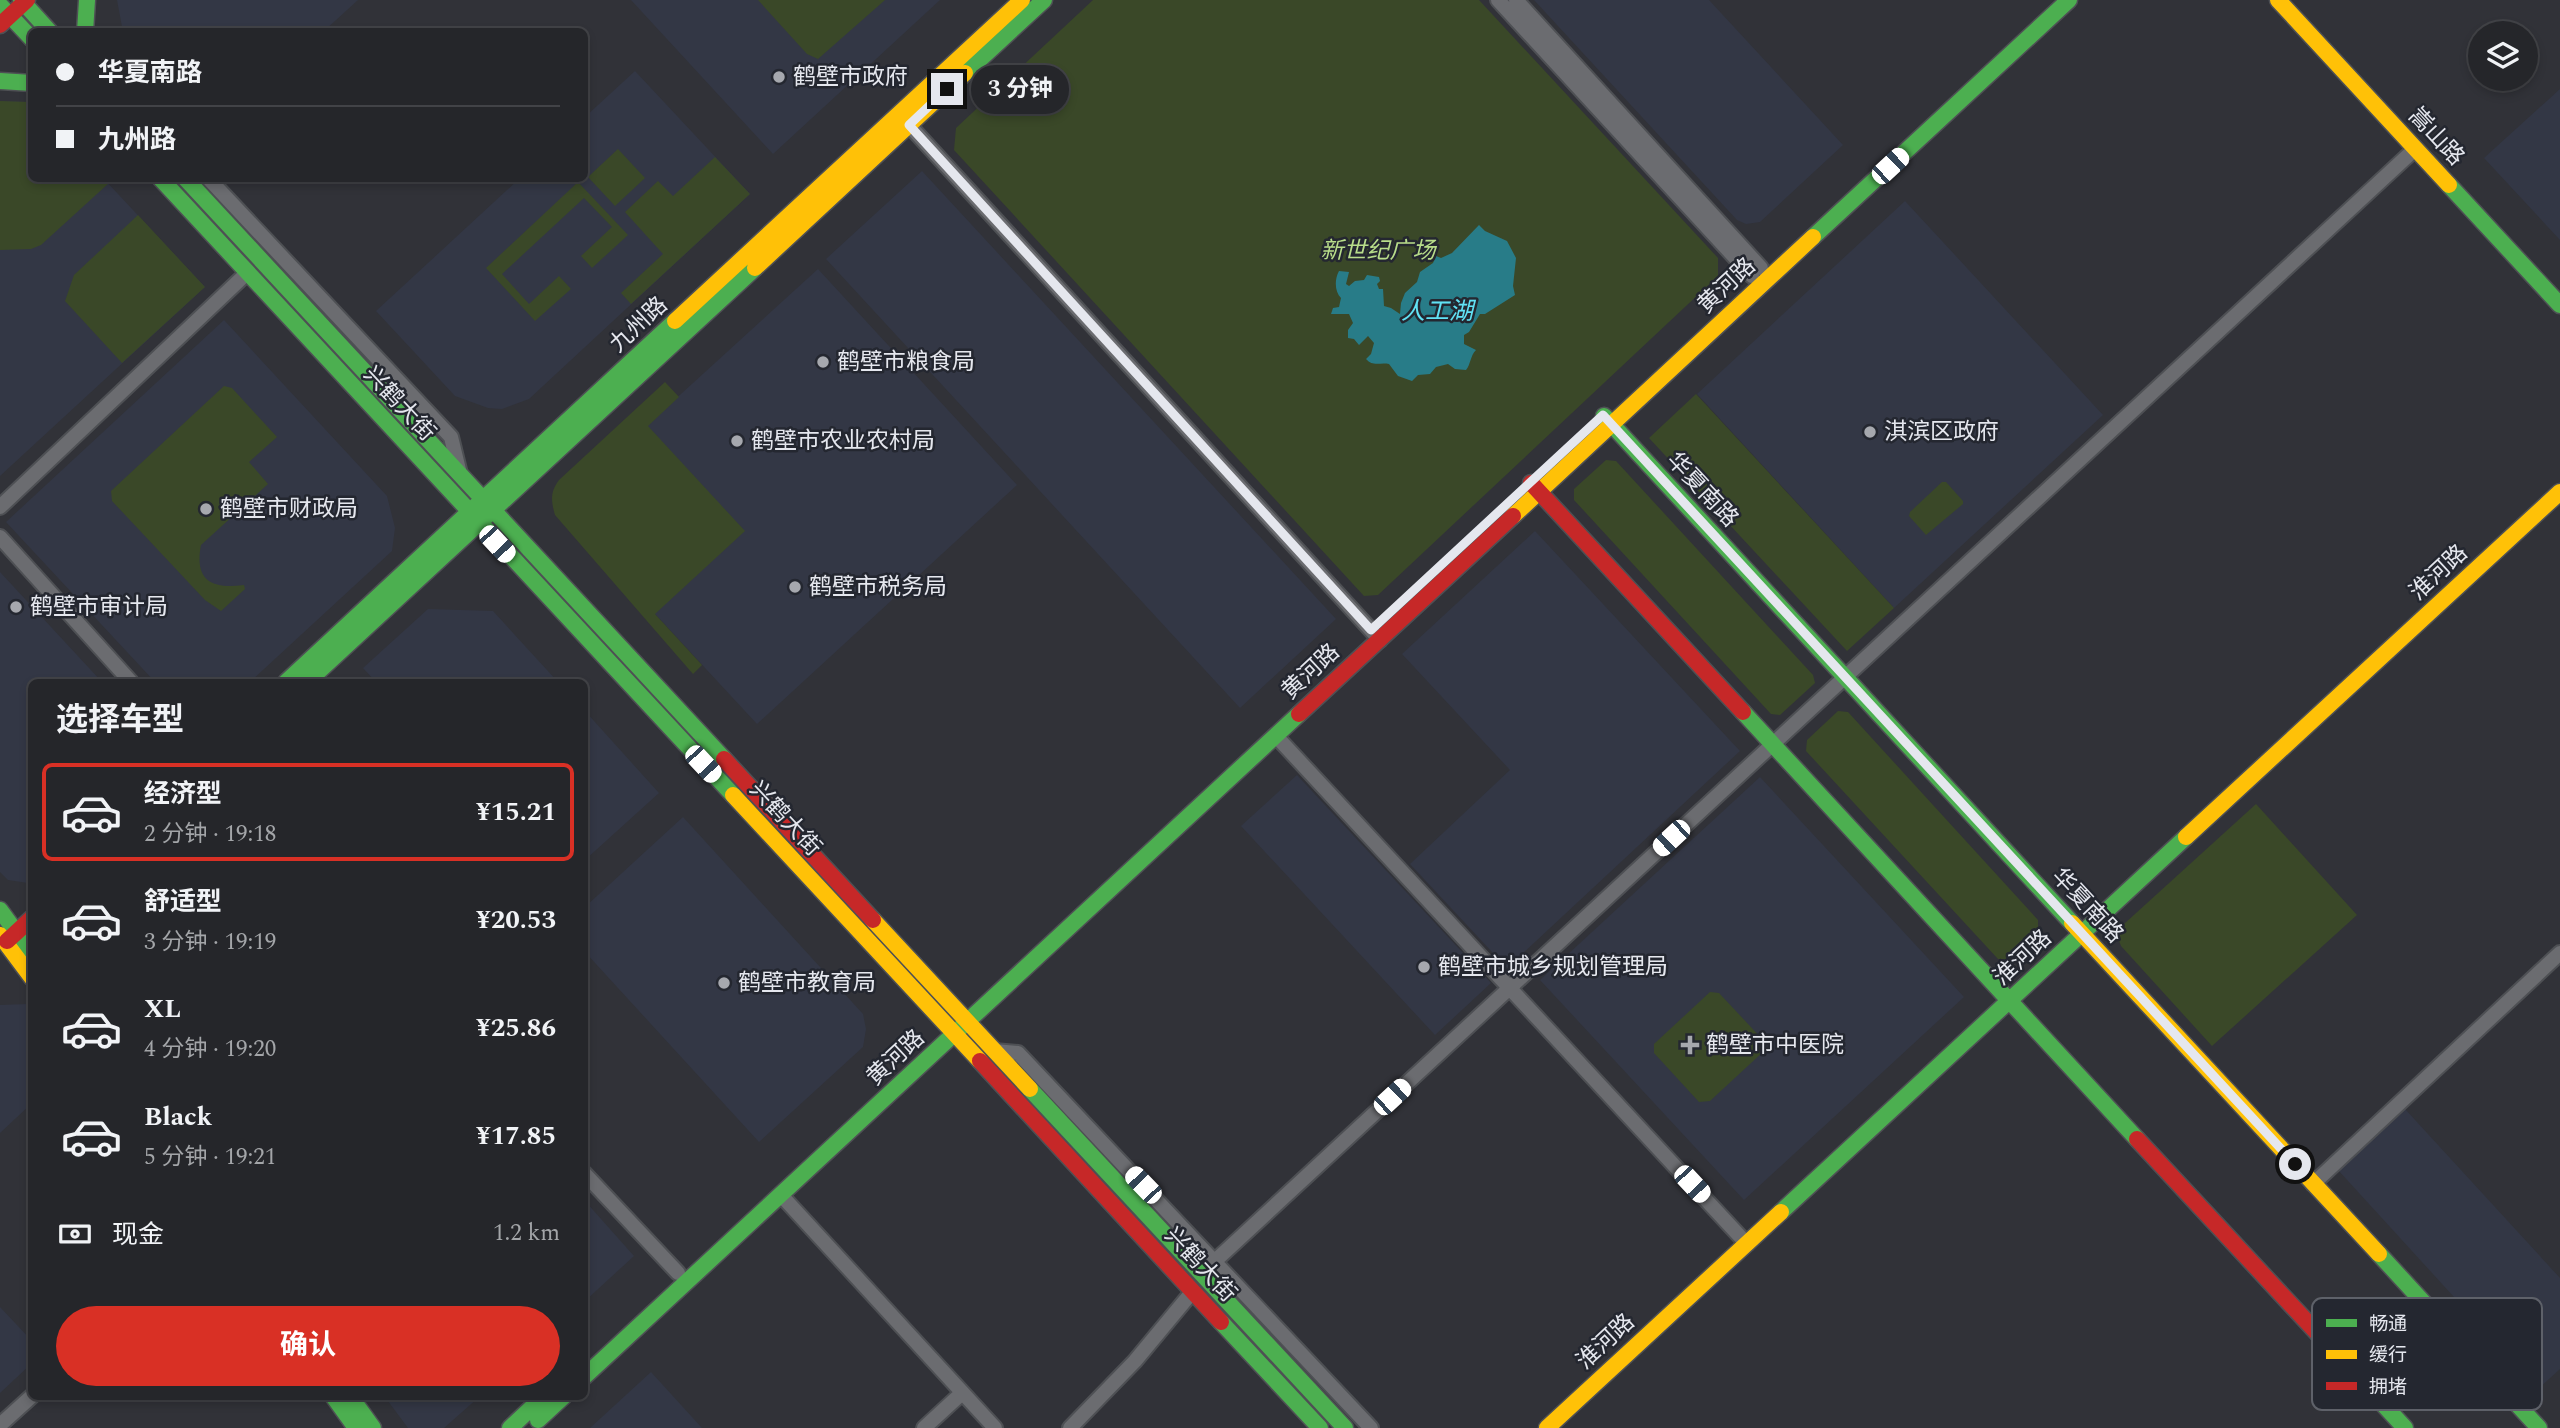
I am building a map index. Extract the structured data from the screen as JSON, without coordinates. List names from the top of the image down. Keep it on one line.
{"streets":{"main road":["嵩山路","黄河路","九州路","兴鹤大街","华夏南路","淮河路"]},"crossings":[["黄河路","兴鹤大街"],["黄河路","华夏南路"],["九州路","兴鹤大街"],["华夏南路","淮河路"]],"water":["人工湖"],"parks":["新世纪广场"],"places":{"other":["鹤壁市政府","鹤壁市粮食局","淇滨区政府","鹤壁市农业农村局","鹤壁市财政局","鹤壁市税务局","鹤壁市审计局","鹤壁市城乡规划管理局","鹤壁市教育局"],"health":["鹤壁市中医院"]},"legend":["畅通","缓行","拥堵"],"page":{"banner":["华夏南路","九州路"],"bubble":"3 分钟","heading":"选择车型","list":[{"name":"经济型","note":"2 分钟 · 19:18","value":"¥15.21"},{"name":"舒适型","note":"3 分钟 · 19:19","value":"¥20.53"},{"name":"XL","note":"4 分钟 · 19:20","value":"¥25.86"},{"name":"Black","note":"5 分钟 · 19:21","value":"¥17.85"}],"pay":["现金","1.2 km"],"buttons":"确认"}}
